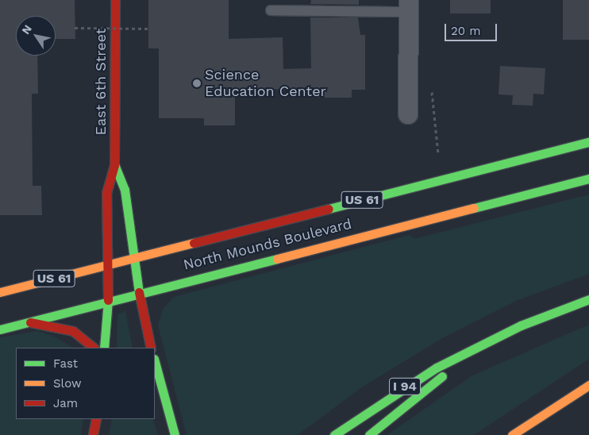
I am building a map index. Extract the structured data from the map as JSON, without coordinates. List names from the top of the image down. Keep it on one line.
{"streets":{"main road":["East 6th Street","US 61","North Mounds Boulevard","I 94"]},"crossings":[["East 6th Street","North Mounds Boulevard"]],"places":["Science Education Center"],"legend":["Fast","Slow","Jam"],"scale_bar":"20 m","north":"top left"}
